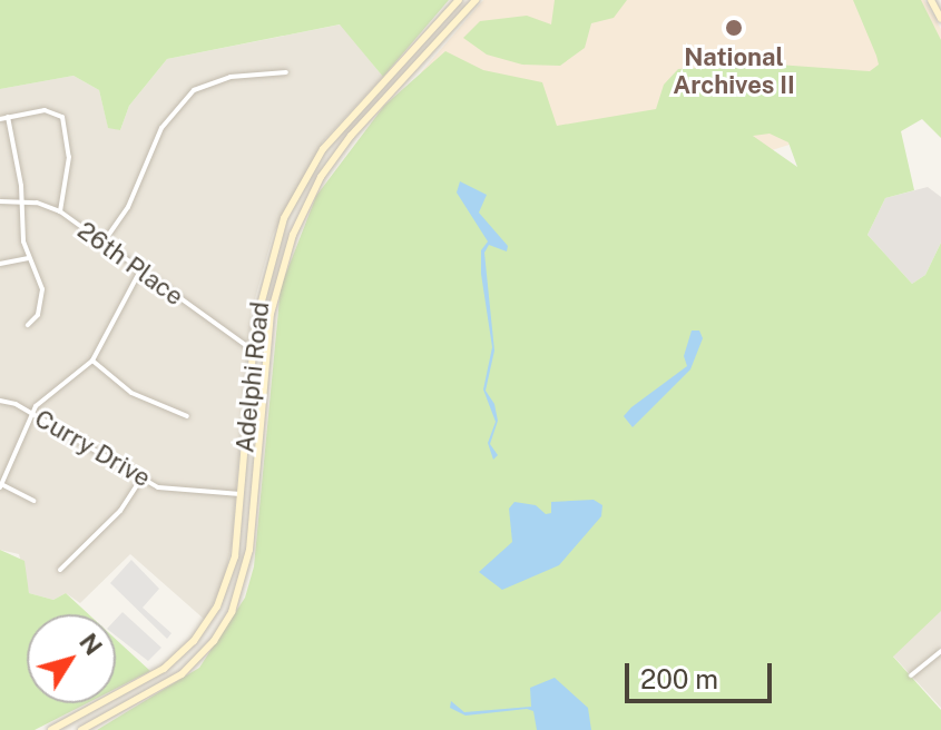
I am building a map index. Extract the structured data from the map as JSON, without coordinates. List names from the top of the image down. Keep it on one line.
{"streets":{"main road":["Adelphi Road"],"street":["26th Place","Curry Drive"]},"crossings":[["26th Place","Adelphi Road"],["Adelphi Road","Curry Drive"]],"places":["National Archives II"],"scale_bar":"200 m","north":"top right"}
